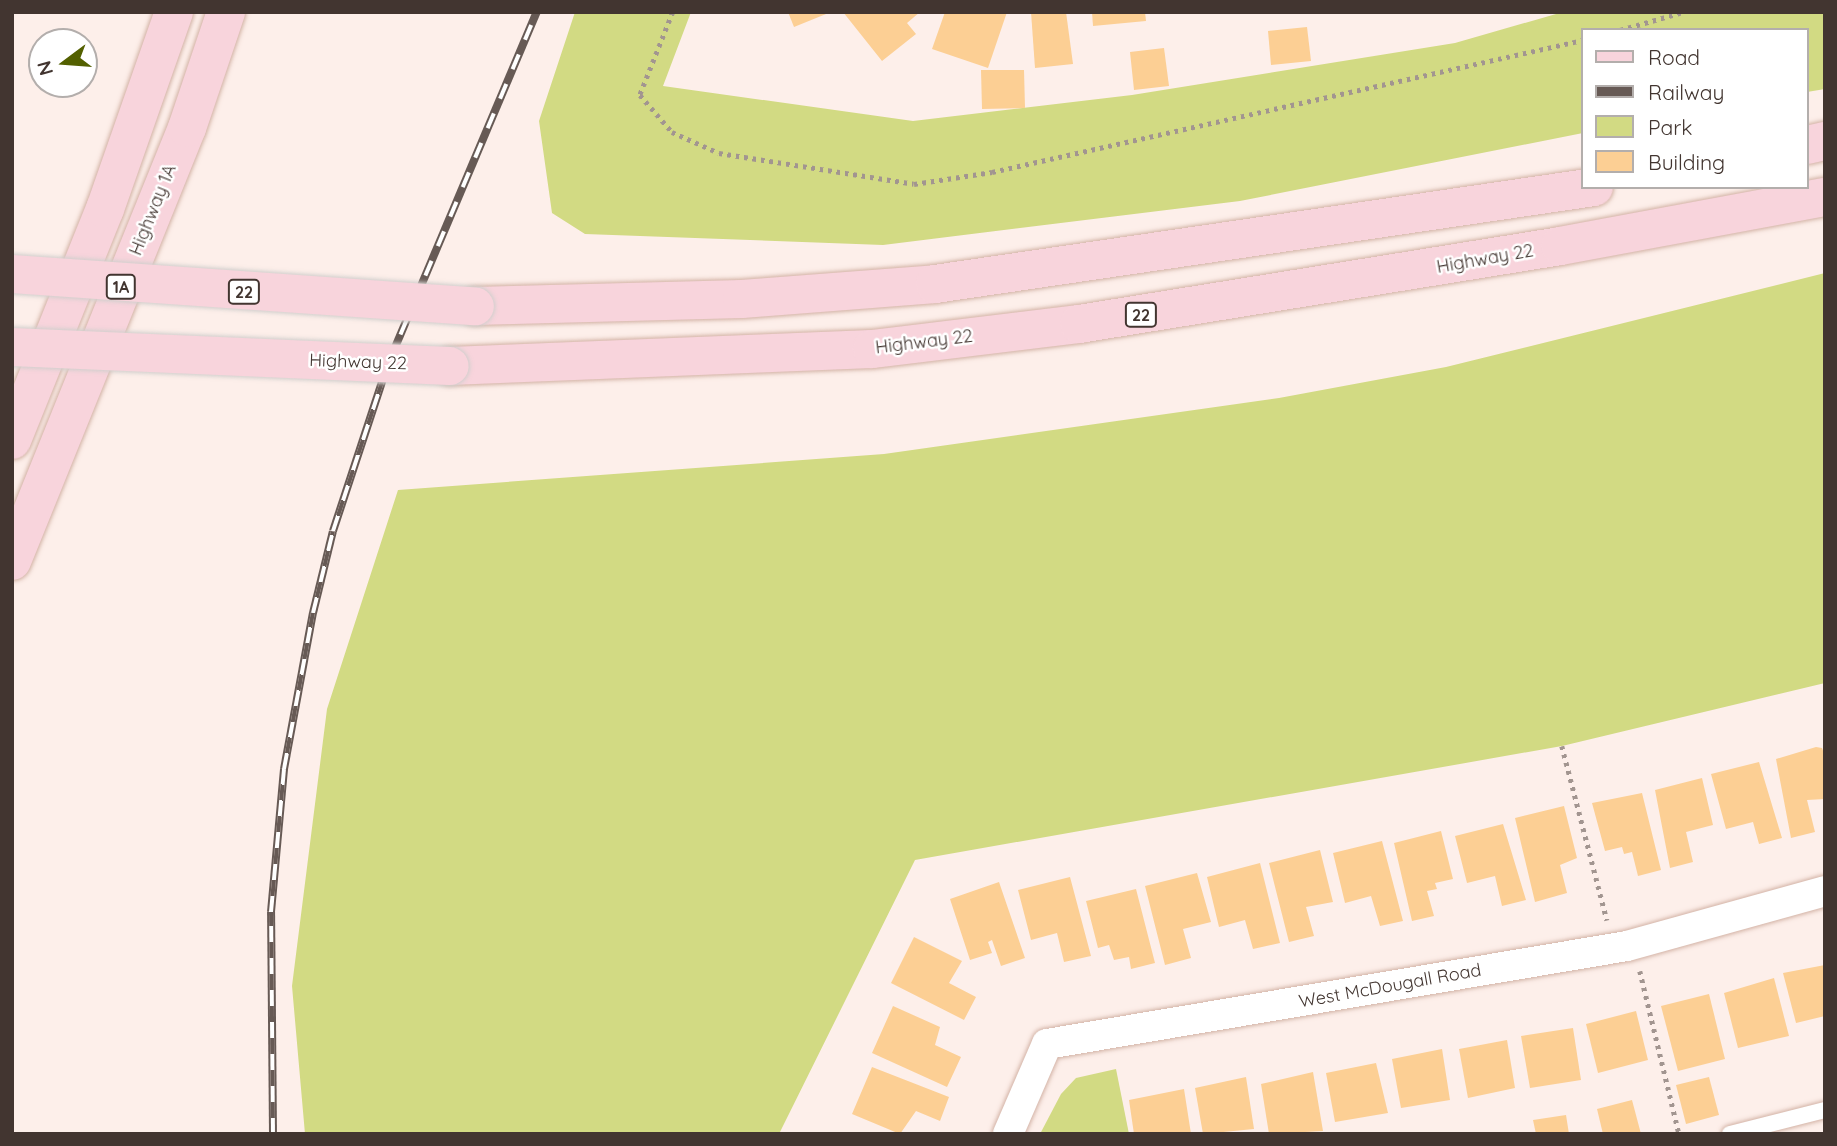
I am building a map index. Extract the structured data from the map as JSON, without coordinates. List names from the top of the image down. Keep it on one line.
{"streets":{"main road":["Highway 1A","Highway 22","1A","22"],"street":["West McDougall Road"]},"legend":["Road","Railway","Park","Building"],"north":"left"}
